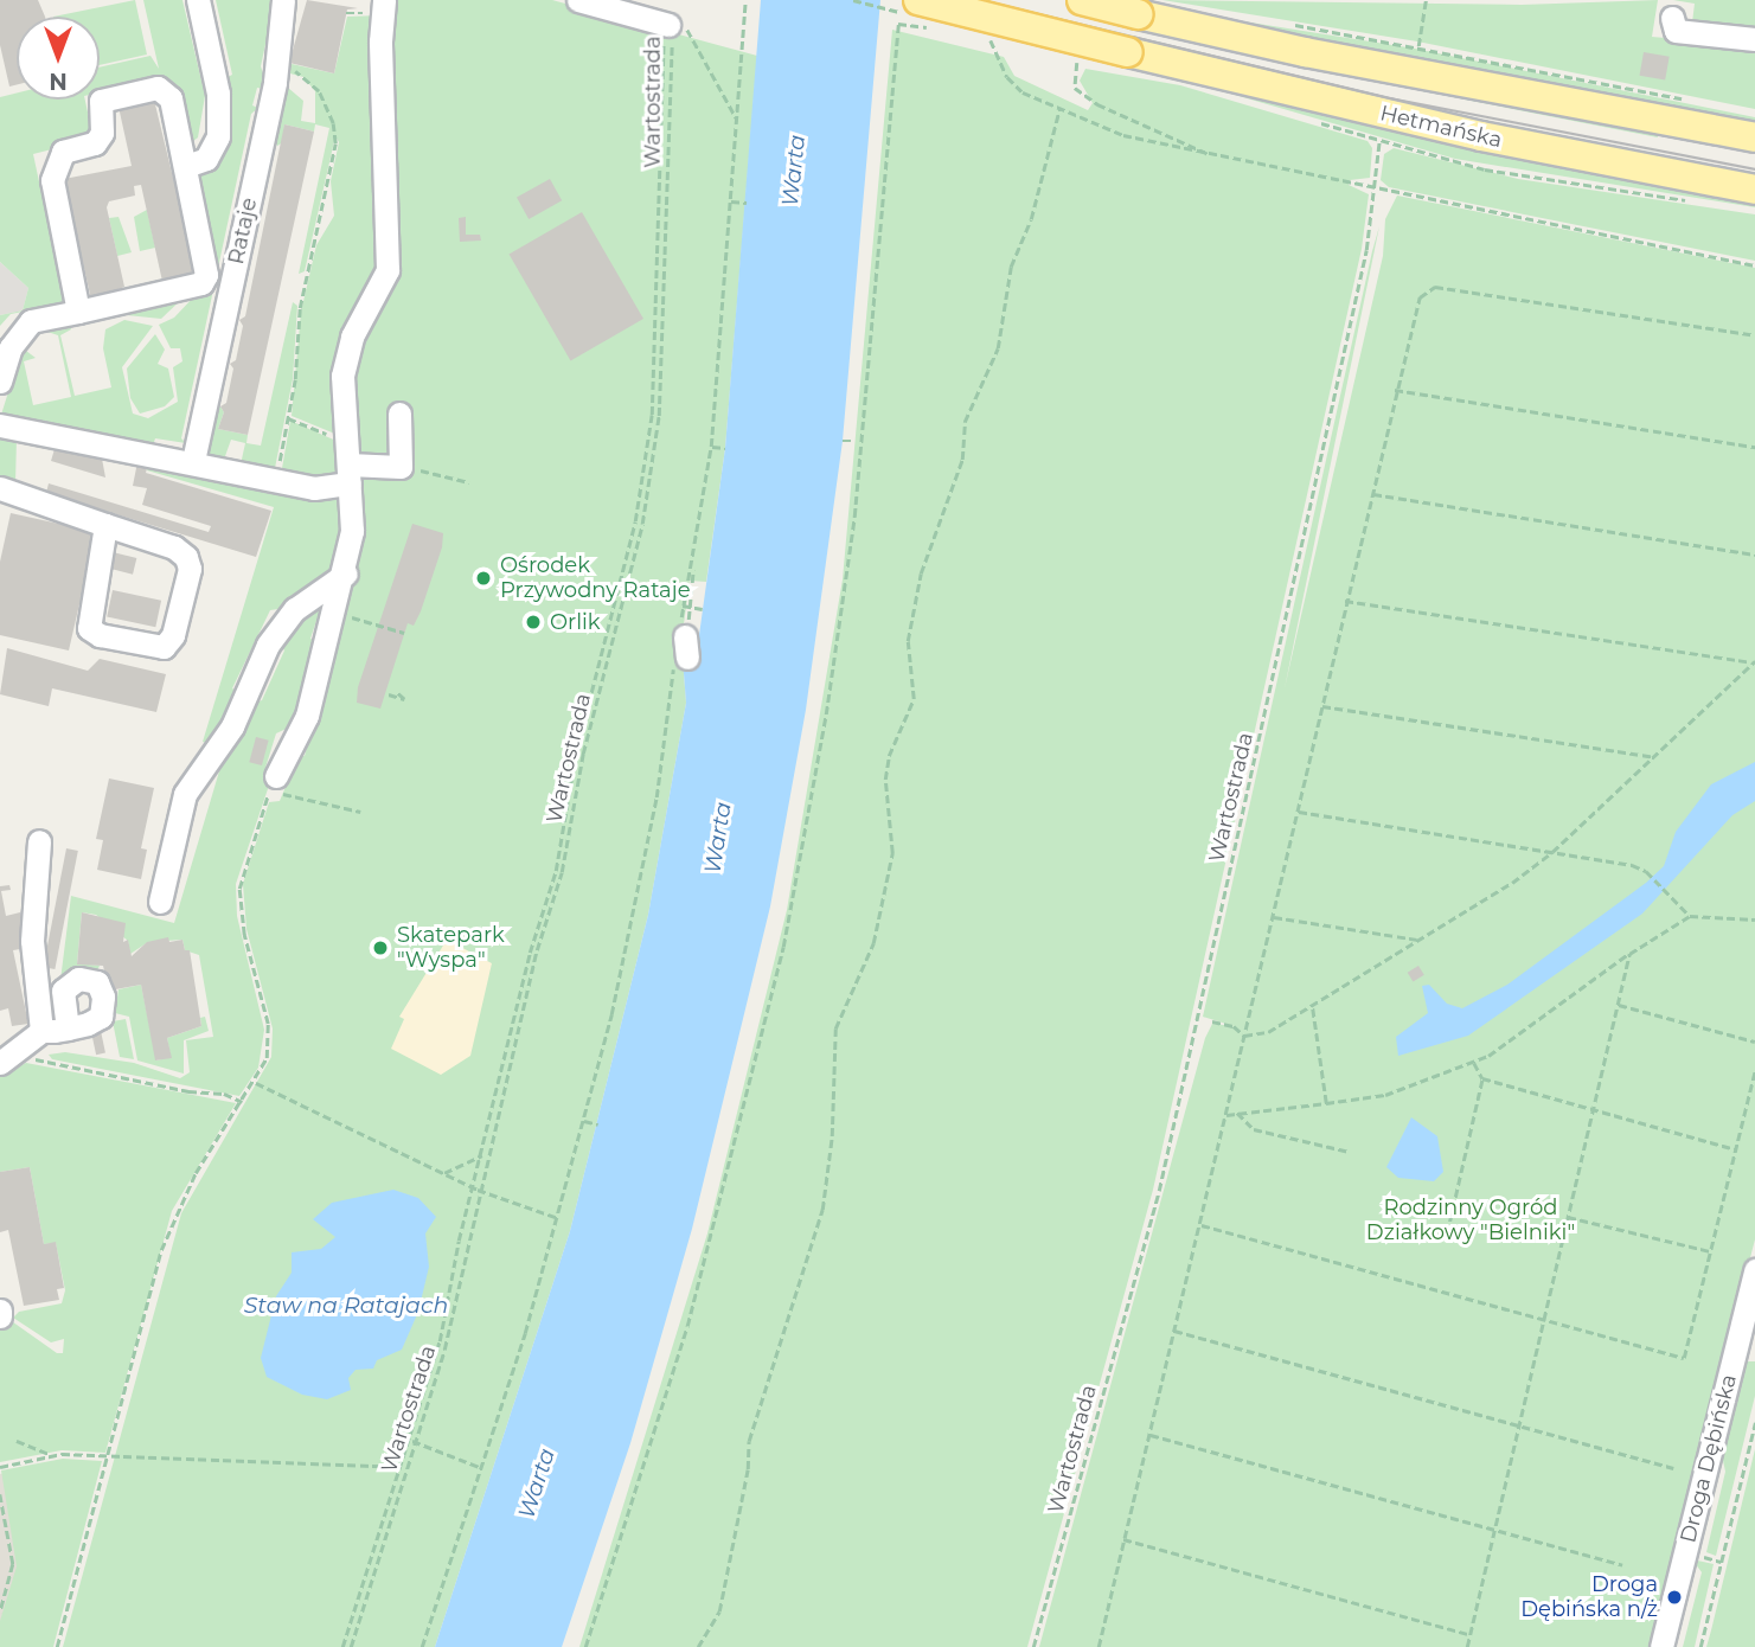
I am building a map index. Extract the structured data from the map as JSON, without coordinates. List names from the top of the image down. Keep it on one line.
{"streets":{"main road":["Hetmańska"],"street":["Rataje","Droga Dębińska"],"path":["Wartostrada"]},"water":["Warta","Staw na Ratajach"],"parks":["Rodzinny Ogród Działkowy \"Bielniki\""],"places":["Ośrodek Przywodny Rataje","Orlik","Skatepark \"Wyspa\"","Droga Dębińska n/ż"],"north":"bottom"}
